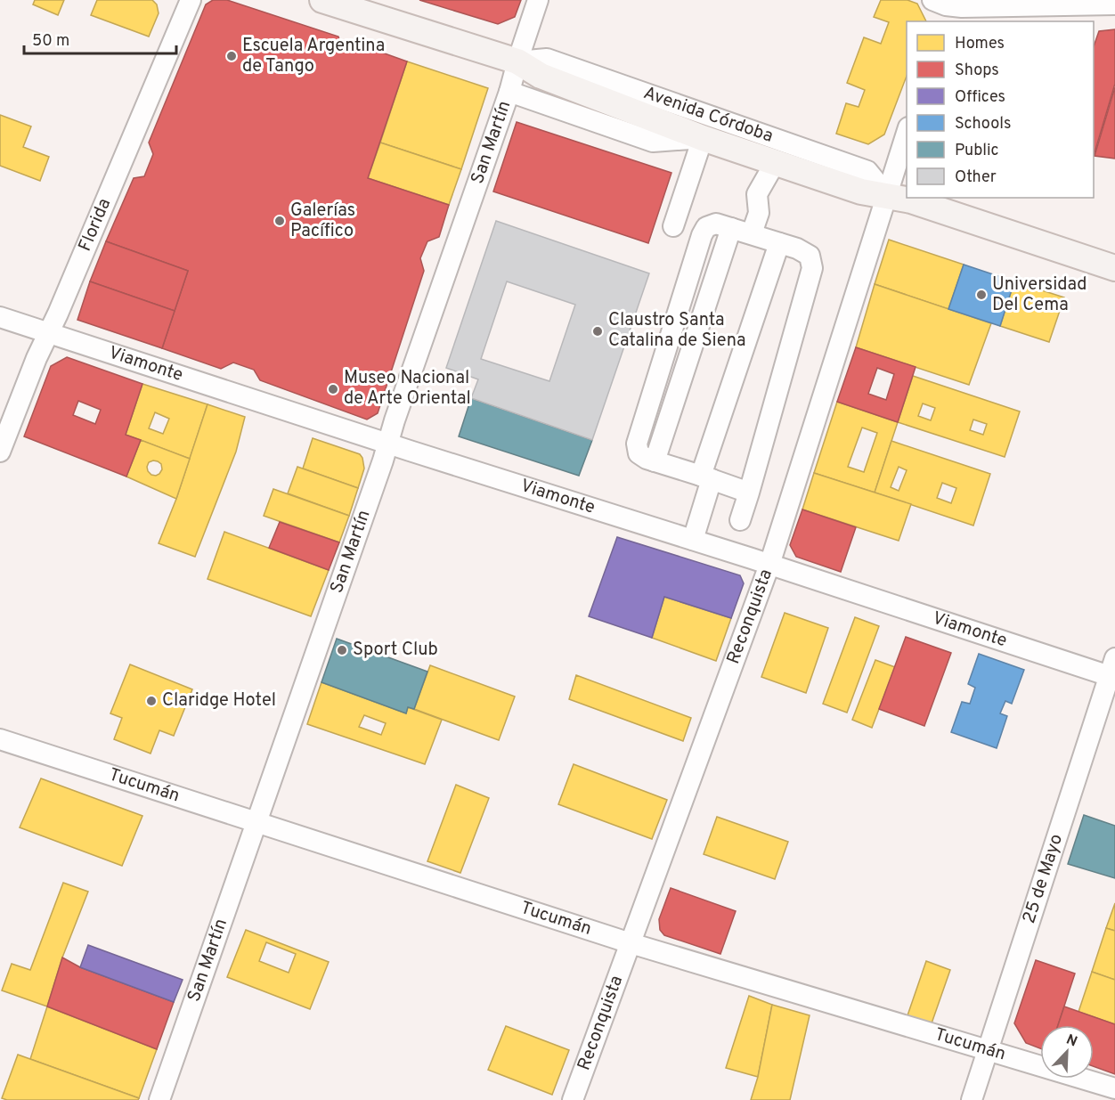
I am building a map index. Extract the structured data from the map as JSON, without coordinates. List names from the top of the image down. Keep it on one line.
{"streets":{"main road":["Avenida Córdoba"],"street":["San Martín","Florida","Viamonte","Reconquista","Tucumán","25 de Mayo"]},"crossings":[["Avenida Córdoba","San Martín"],["Avenida Córdoba","Reconquista"],["San Martín","Viamonte"],["San Martín","Tucumán"],["Florida","Viamonte"],["Viamonte","Reconquista"],["Viamonte","25 de Mayo"],["Reconquista","Tucumán"],["Tucumán","25 de Mayo"]],"places":["Escuela Argentina de Tango","Galerías Pacífico","Universidad Del Cema","Claustro Santa Catalina de Siena","Museo Nacional de Arte Oriental","Sport Club","Claridge Hotel"],"legend":["Homes","Shops","Offices","Schools","Public","Other"],"scale_bar":"50 m","north":"top right"}
